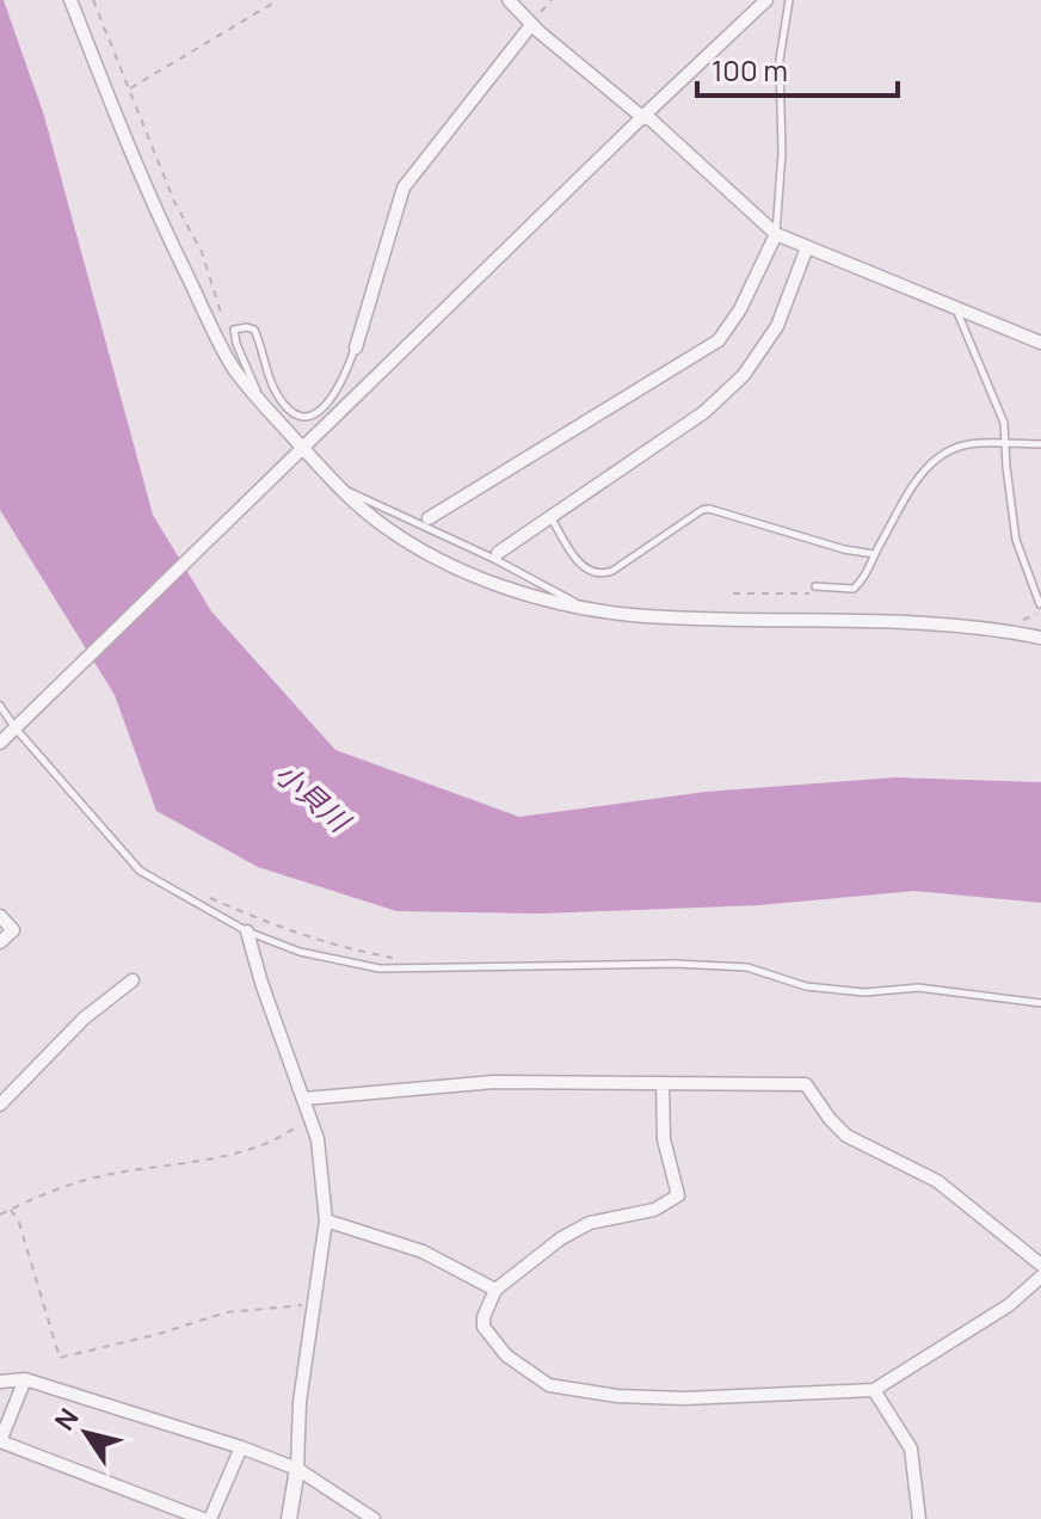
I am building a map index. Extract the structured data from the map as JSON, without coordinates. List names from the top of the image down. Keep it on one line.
{"water":["小貝川"],"scale_bar":"100 m","north":"top left"}
